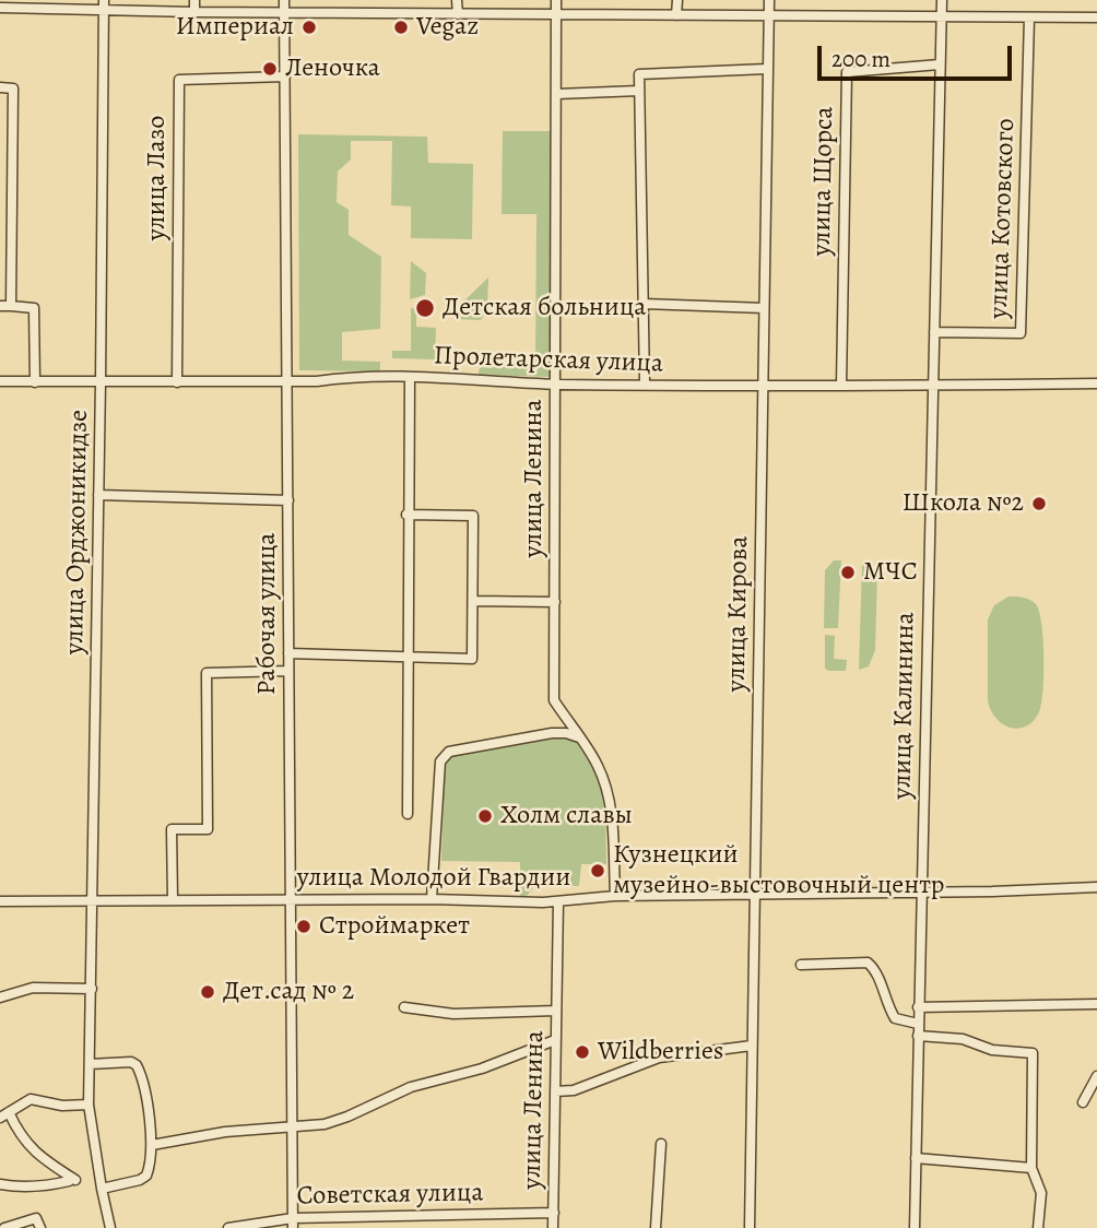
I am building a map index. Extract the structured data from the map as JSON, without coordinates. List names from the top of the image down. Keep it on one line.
{"streets":{"street":["улица Лазо","улица Щорса","улица Котовского","Пролетарская улица","улица Ленина","улица Орджоникидзе","Рабочая улица","улица Кирова","улица Калинина","улица Молодой Гвардии","Советская улица"]},"crossings":[["улица Лазо","Пролетарская улица"],["улица Лазо","Рабочая улица"],["улица Щорса","Пролетарская улица"],["улица Щорса","улица Калинина"],["улица Котовского","улица Калинина"],["Пролетарская улица","улица Ленина"],["Пролетарская улица","улица Орджоникидзе"],["Пролетарская улица","Рабочая улица"],["Пролетарская улица","улица Кирова"],["Пролетарская улица","улица Калинина"],["улица Ленина","улица Молодой Гвардии"],["улица Ленина","Советская улица"],["улица Орджоникидзе","улица Молодой Гвардии"],["Рабочая улица","улица Молодой Гвардии"],["Рабочая улица","Советская улица"],["улица Кирова","улица Молодой Гвардии"],["улица Калинина","улица Молодой Гвардии"]],"places":["Империал","Vegaz","Леночка","Детская больница","Школа №2","МЧС","Холм славы","Кузнецкий музейно-выстовочный центр","Строймаркет","Дет.сад № 2","Wildberries"],"scale_bar":"200 m"}
